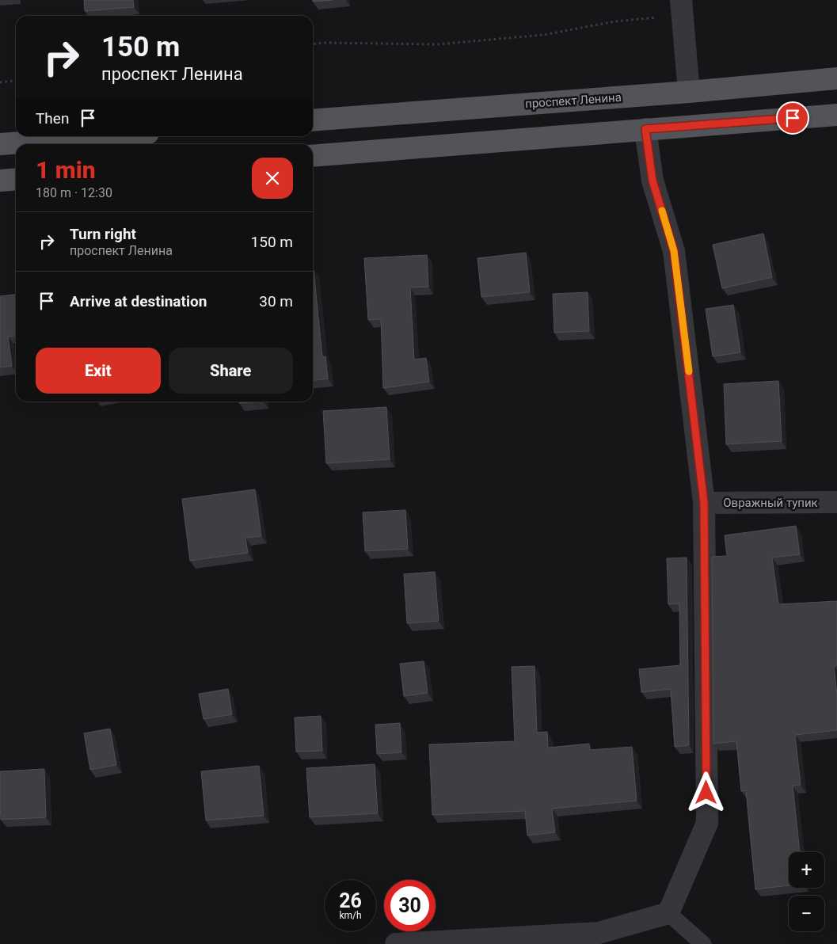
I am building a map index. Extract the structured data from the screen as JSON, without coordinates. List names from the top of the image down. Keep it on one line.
{"streets":{"main road":["проспект Ленина"],"street":["Овражный тупик"]},"page":{"turn":["150 m","проспект Ленина"],"then":"Then","heading":["1 min","180 m · 12:30"],"list":[{"name":"Turn right","note":"проспект Ленина","value":"150 m"},{"name":"Arrive at destination","value":"30 m"}],"buttons":["Exit","Share"],"map_buttons":["+","−"],"speed":"26 km/h","limit":"30"}}
